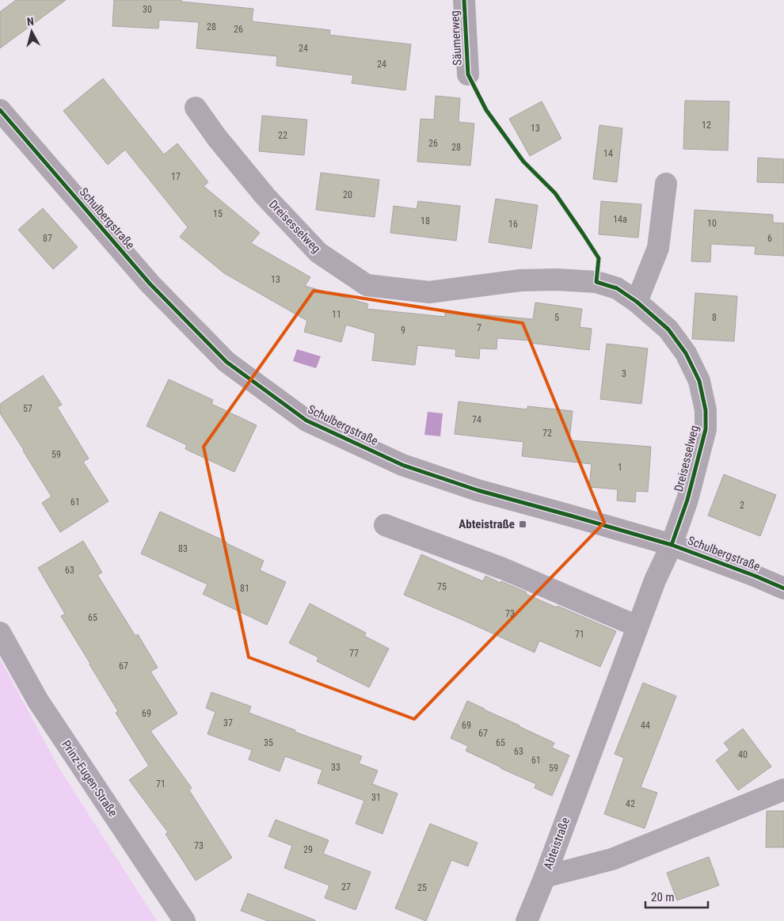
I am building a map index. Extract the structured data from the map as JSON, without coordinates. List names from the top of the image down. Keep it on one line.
{"streets":{"street":["Säumerweg","Schulbergstraße","Dreisesselweg","Prinz-Eugen-Straße","Abteistraße"]},"crossings":[["Schulbergstraße","Dreisesselweg"],["Schulbergstraße","Abteistraße"],["Dreisesselweg","Abteistraße"]],"places":{"transit":["Abteistraße"]},"house_numbers":["30","28","26","24","24","12","13","22","26","28","14","17","20","15","14a","18","10","16","87","6","13","11","5","8","7","9","3","57","74","72","59","1","61","2","83","63","75","81","73","65","71","77","67","69","37","69","44","67","35","65","63","40","61","33","59","71","31","42","73","29","27","25"],"scale_bar":"20 m","north":"top"}
